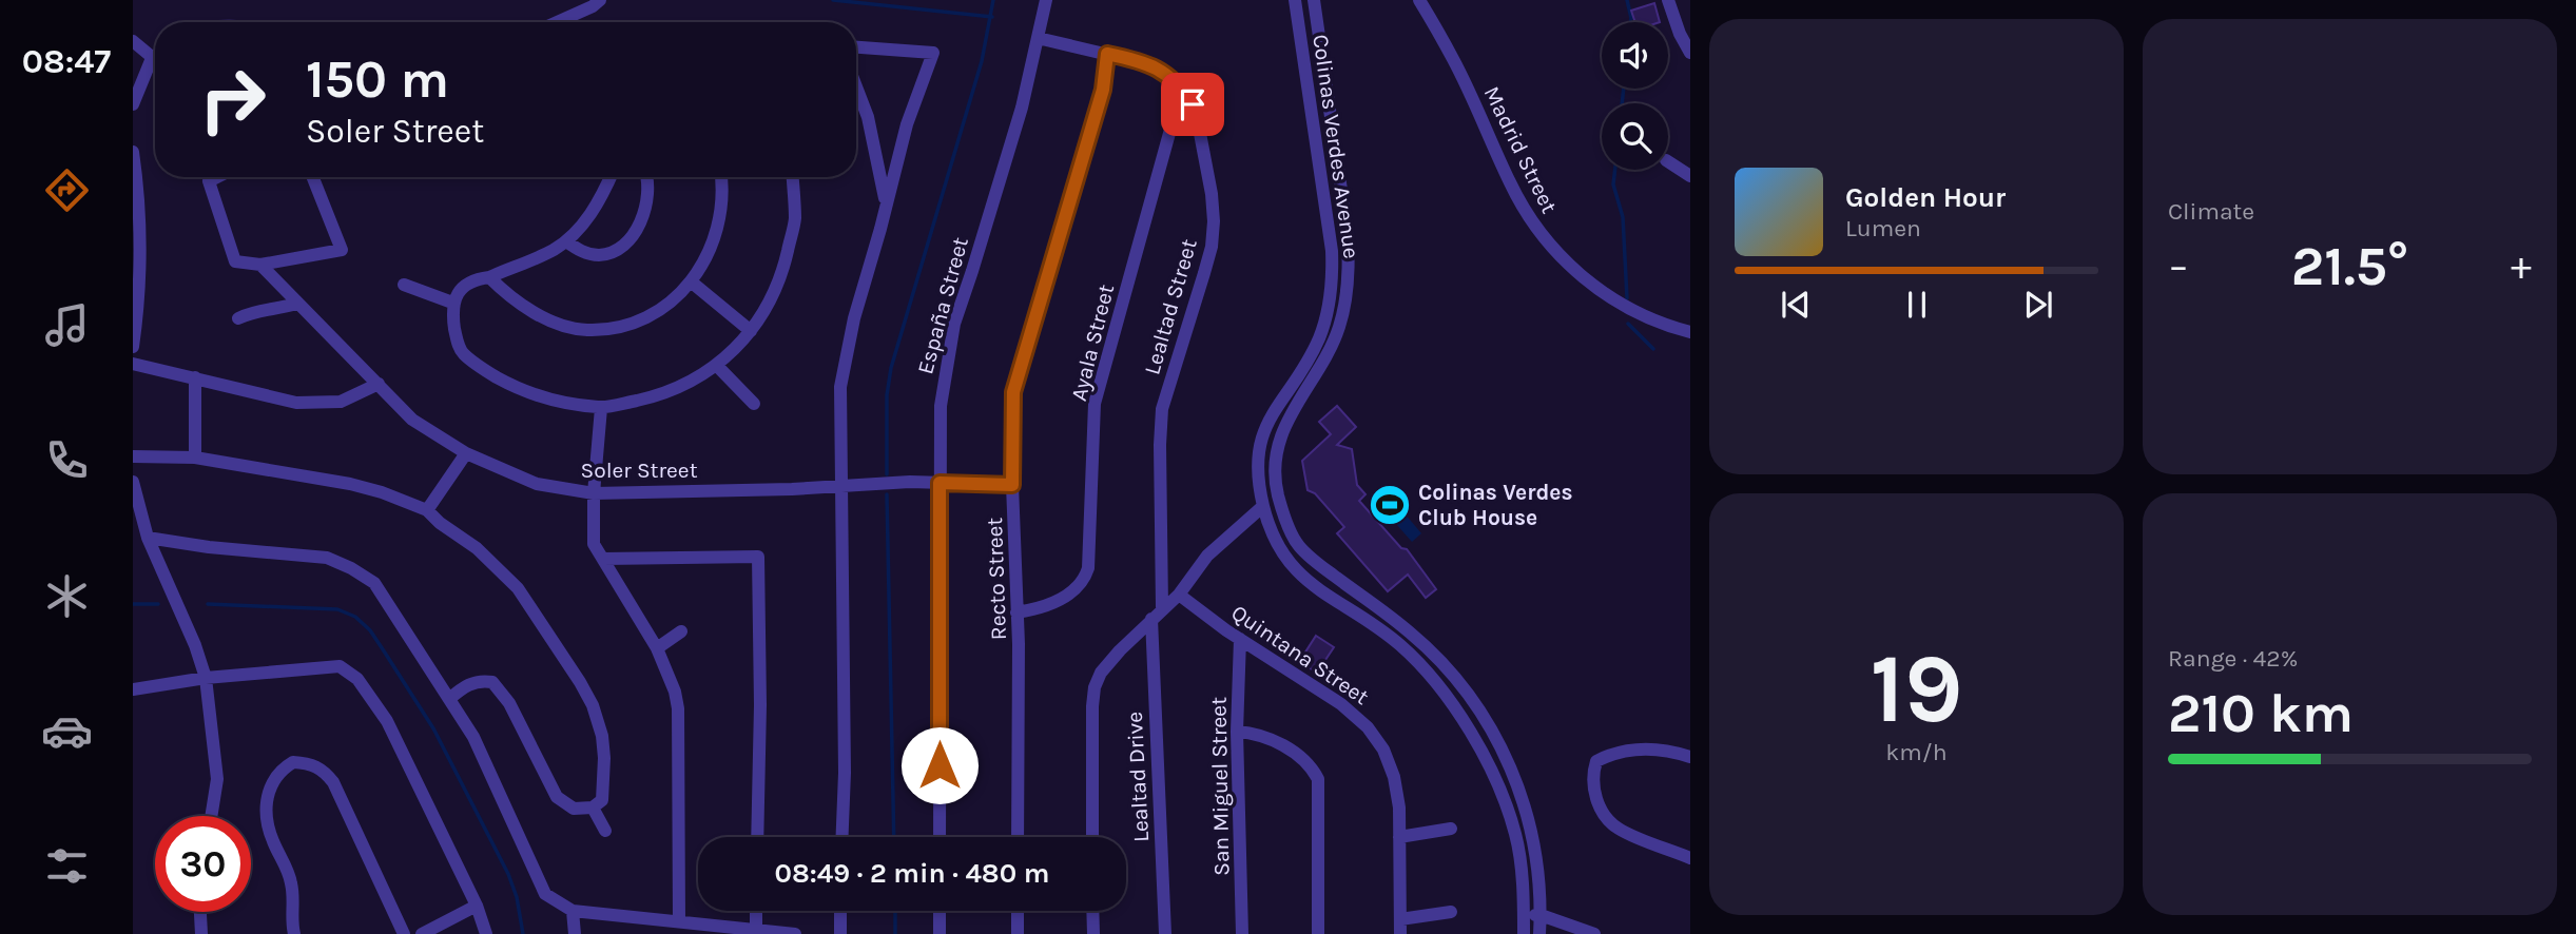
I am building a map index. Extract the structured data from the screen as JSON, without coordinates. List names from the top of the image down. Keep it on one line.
{"streets":{"street":["Colinas Verdes Avenue","Madrid Street","España Street","Lealtad Street","Ayala Street","Soler Street","Recto Street","Quintana Street","Lealtad Drive","San Miguel Street"]},"crossings":[["España Street","Lealtad Street"],["España Street","Soler Street"],["Lealtad Street","Ayala Street"],["Lealtad Street","Recto Street"],["Ayala Street","Recto Street"],["Soler Street","Recto Street"],["Quintana Street","San Miguel Street"]],"places":{"sports":["Colinas Verdes Club House"]},"page":{"tabs":"08:47","tile":["Climate",["19","km/h"],["Range · 42%","210 km"]],"turn":["150 m","Soler Street"],"song":["Golden Hour","Lumen"],"heat":["−","21.5°","+"],"limit":"30","trip":"08:49 · 2 min · 480 m"}}
